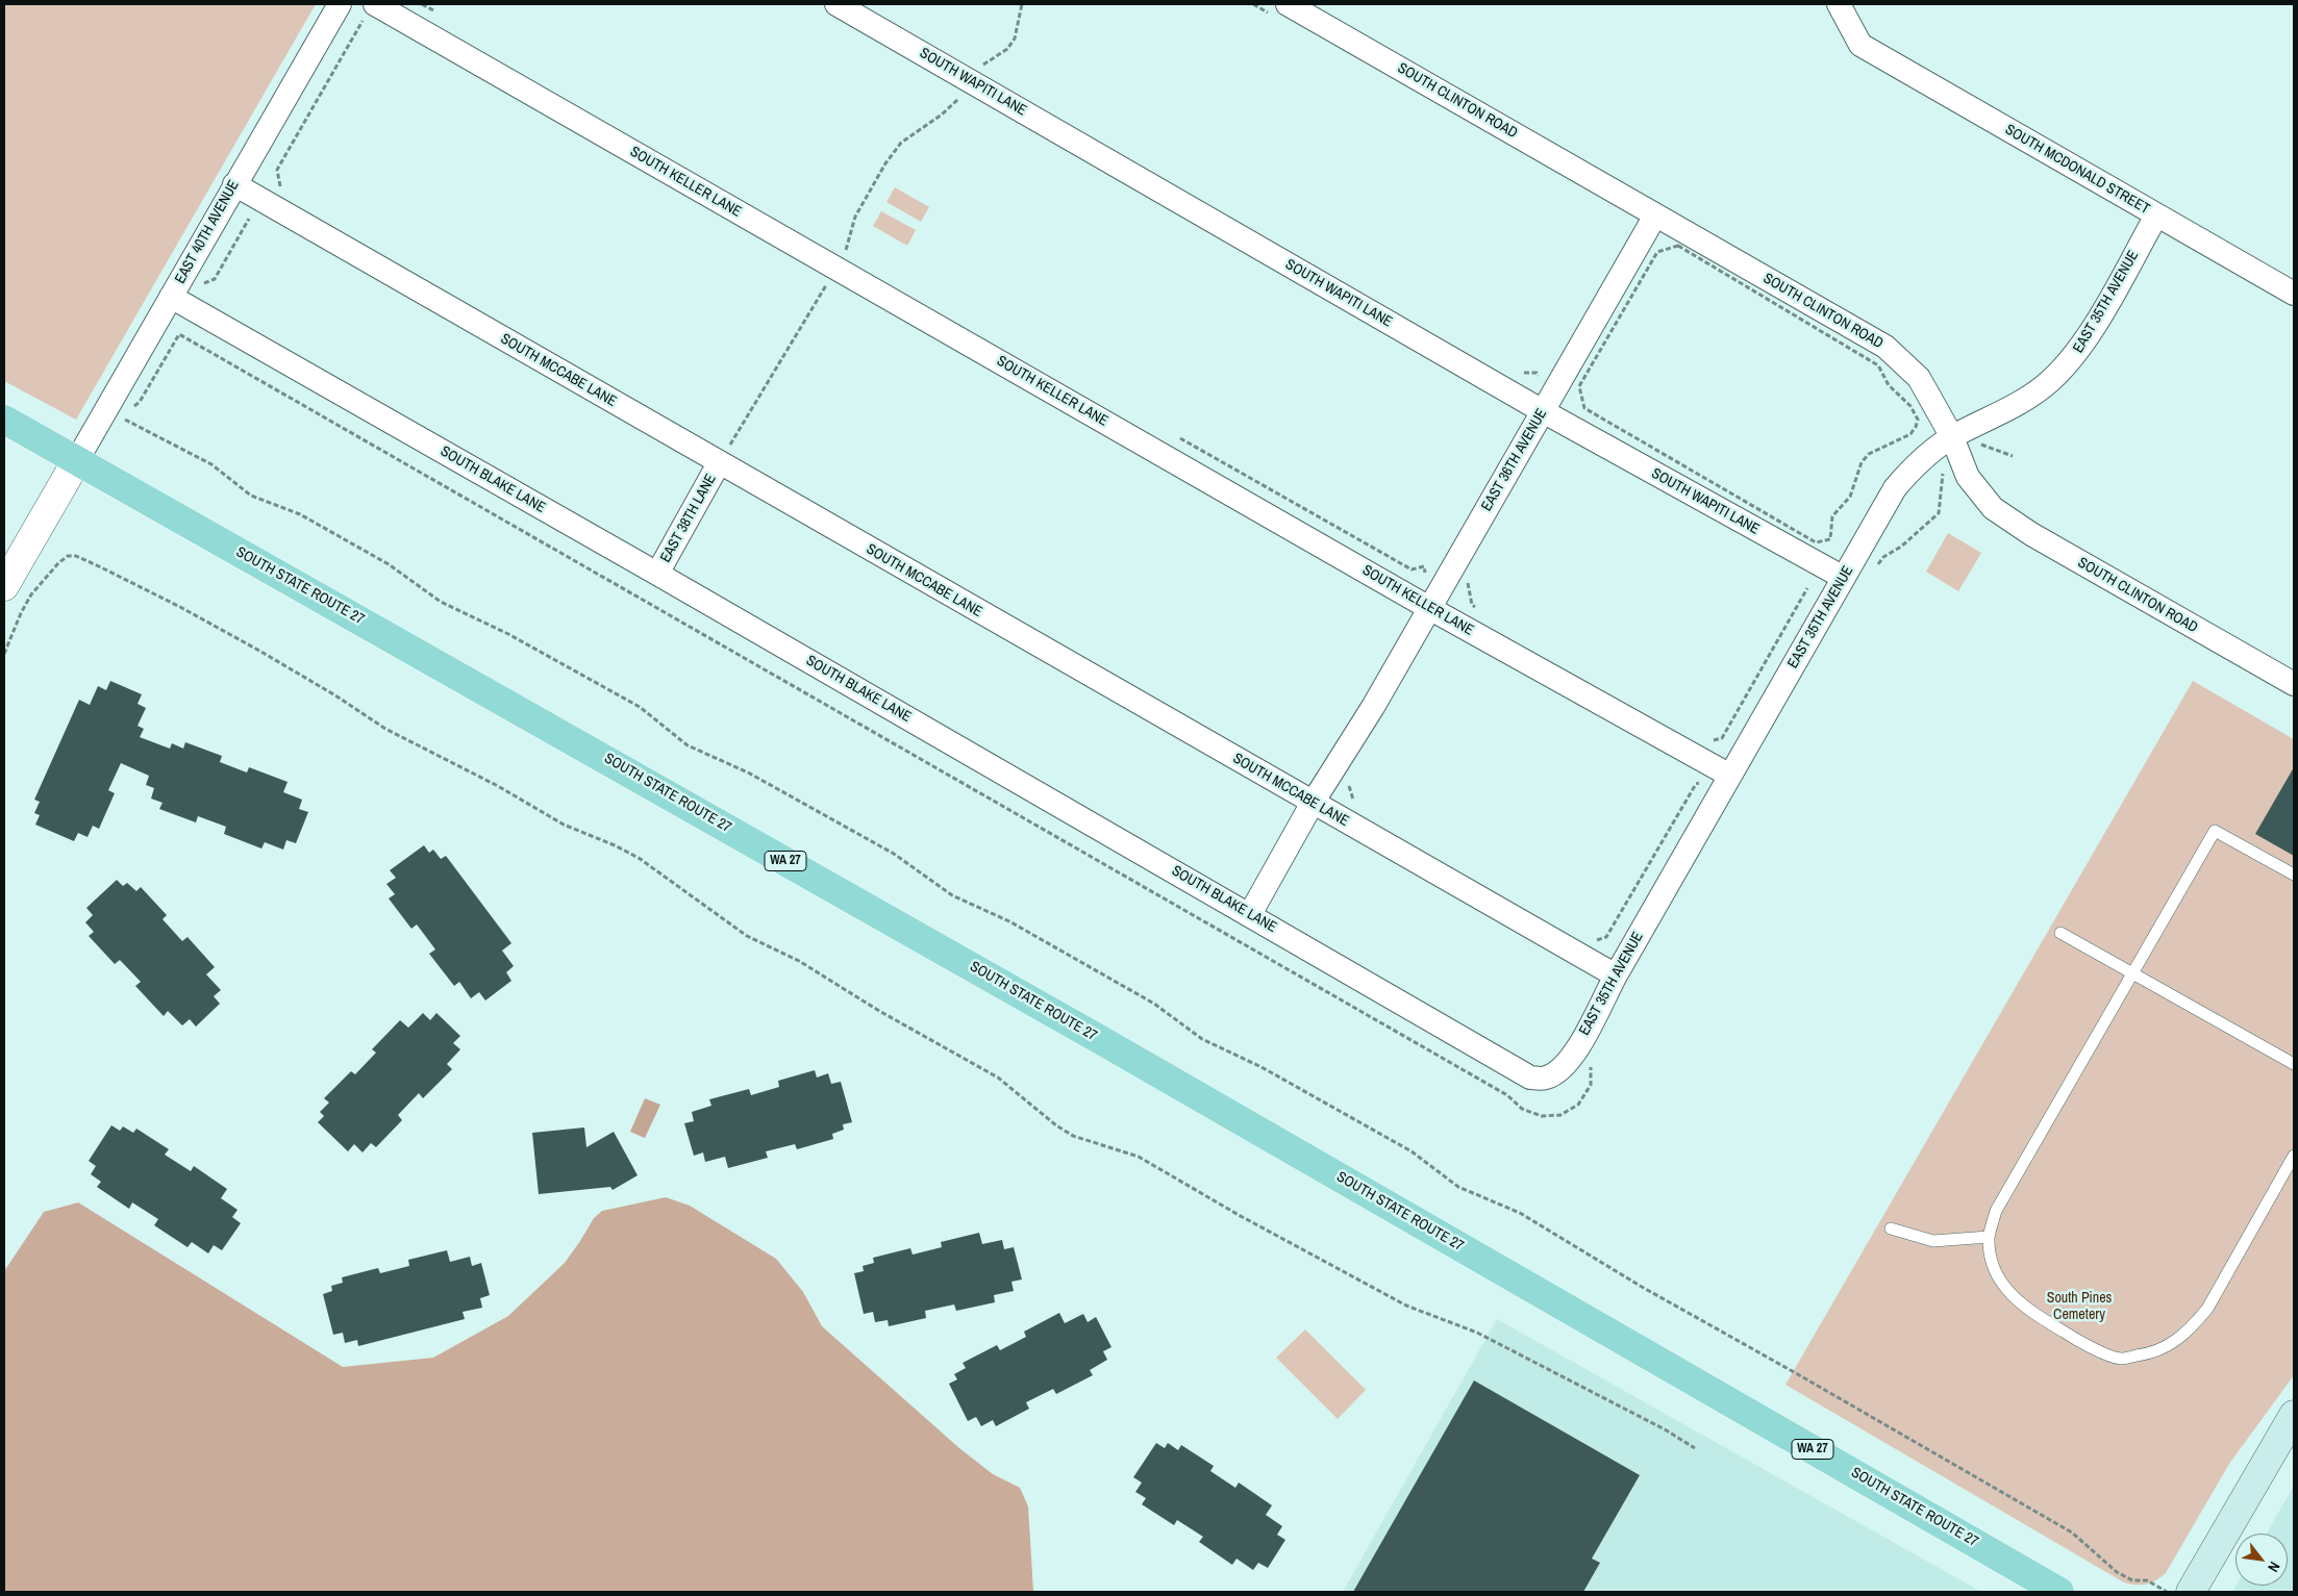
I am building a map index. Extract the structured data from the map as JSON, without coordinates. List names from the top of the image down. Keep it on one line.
{"streets":{"main road":["SOUTH STATE ROUTE 27","WA 27"],"street":["SOUTH WAPITI LANE","SOUTH CLINTON ROAD","SOUTH MCDONALD STREET","SOUTH KELLER LANE","EAST 40TH AVENUE","EAST 35TH AVENUE","SOUTH MCCABE LANE","EAST 36TH AVENUE","SOUTH BLAKE LANE","EAST 38TH LANE"]},"crossings":[["SOUTH WAPITI LANE","EAST 35TH AVENUE"],["SOUTH WAPITI LANE","EAST 36TH AVENUE"],["SOUTH CLINTON ROAD","EAST 35TH AVENUE"],["SOUTH CLINTON ROAD","EAST 36TH AVENUE"],["SOUTH MCDONALD STREET","EAST 35TH AVENUE"],["SOUTH KELLER LANE","EAST 35TH AVENUE"],["SOUTH KELLER LANE","EAST 36TH AVENUE"],["EAST 40TH AVENUE","SOUTH MCCABE LANE"],["EAST 40TH AVENUE","SOUTH BLAKE LANE"],["EAST 40TH AVENUE","SOUTH STATE ROUTE 27"],["EAST 35TH AVENUE","SOUTH MCCABE LANE"],["EAST 35TH AVENUE","SOUTH BLAKE LANE"],["SOUTH MCCABE LANE","EAST 36TH AVENUE"],["SOUTH MCCABE LANE","EAST 38TH LANE"],["EAST 36TH AVENUE","SOUTH BLAKE LANE"],["SOUTH BLAKE LANE","EAST 38TH LANE"]],"parks":["South Pines Cemetery"],"north":"bottom right"}
